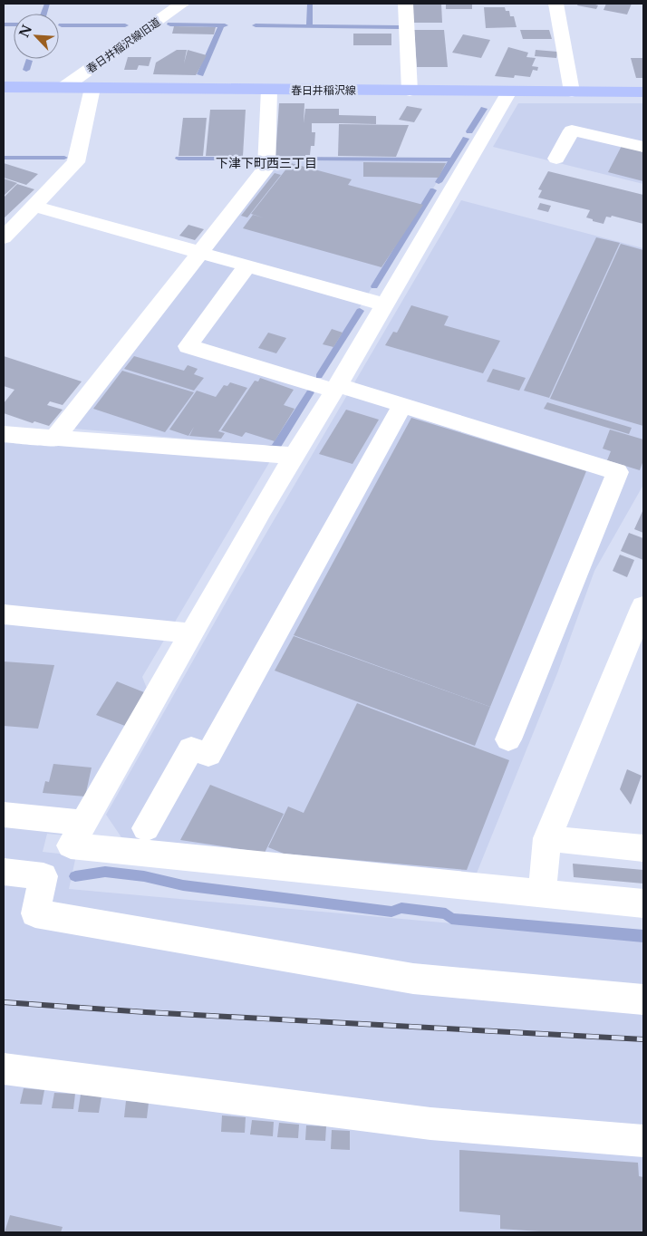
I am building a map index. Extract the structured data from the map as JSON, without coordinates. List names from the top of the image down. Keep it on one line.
{"streets":{"main road":["春日井稲沢線"],"street":["春日井稲沢線旧道"]},"crossings":[["春日井稲沢線旧道","春日井稲沢線"]],"districts":["下津下町西三丁目"],"north":"top left"}
